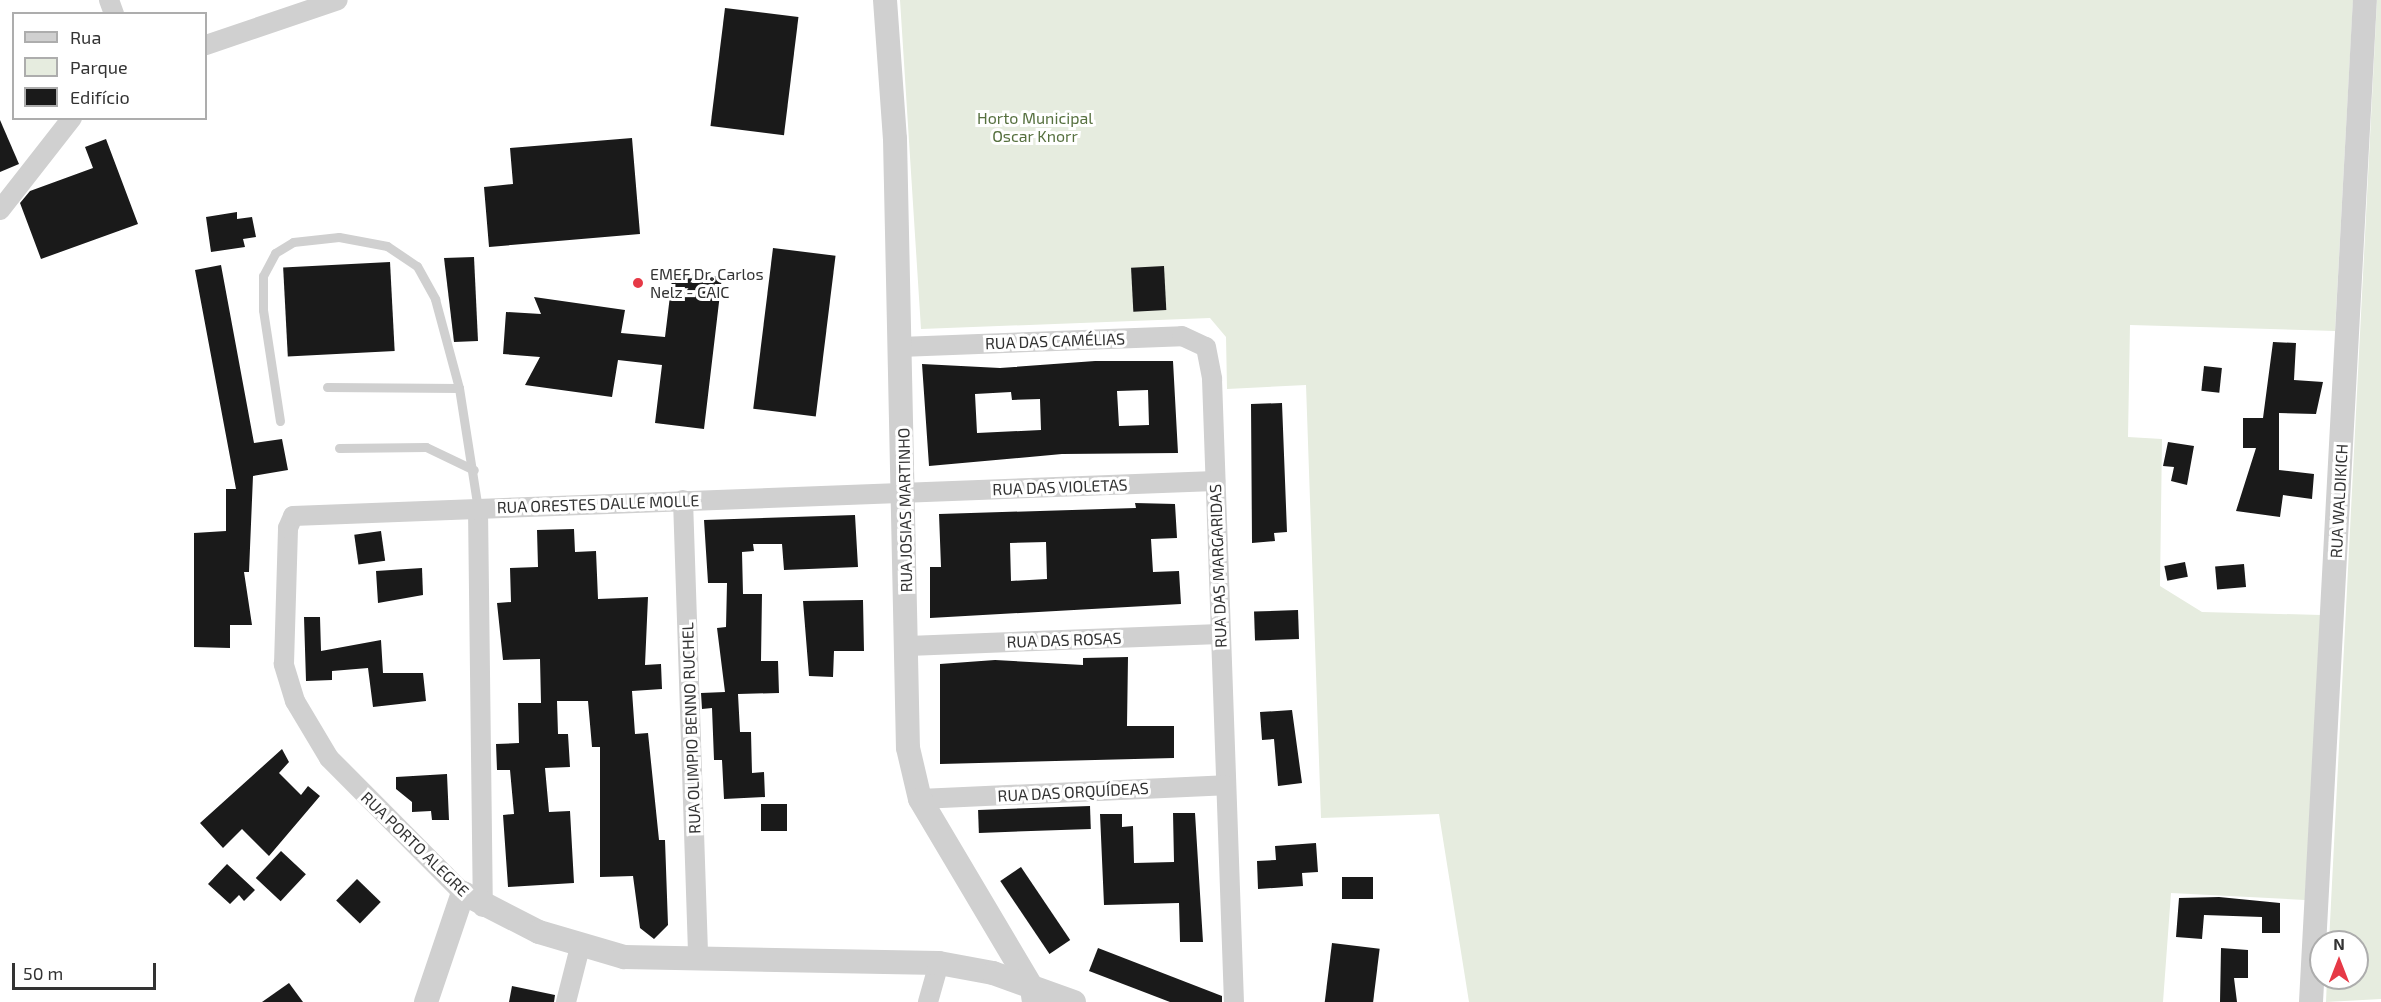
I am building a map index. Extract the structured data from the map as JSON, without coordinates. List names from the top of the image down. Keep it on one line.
{"streets":{"street":["RUA DAS CAMÉLIAS","RUA DAS VIOLETAS","RUA WALDIKICH","RUA ORESTES DALLE MOLLE","RUA JOSIAS MARTINHO","RUA DAS MARGARIDAS","RUA DAS ROSAS","RUA OLIMPIO BENNO RUCHEL","RUA DAS ORQUÍDEAS","RUA PORTO ALEGRE"]},"crossings":[["RUA DAS CAMÉLIAS","RUA JOSIAS MARTINHO"],["RUA DAS CAMÉLIAS","RUA DAS MARGARIDAS"],["RUA DAS VIOLETAS","RUA ORESTES DALLE MOLLE"],["RUA DAS VIOLETAS","RUA JOSIAS MARTINHO"],["RUA DAS VIOLETAS","RUA DAS MARGARIDAS"],["RUA ORESTES DALLE MOLLE","RUA JOSIAS MARTINHO"],["RUA ORESTES DALLE MOLLE","RUA OLIMPIO BENNO RUCHEL"],["RUA ORESTES DALLE MOLLE","RUA PORTO ALEGRE"],["RUA JOSIAS MARTINHO","RUA DAS ROSAS"],["RUA JOSIAS MARTINHO","RUA DAS ORQUÍDEAS"],["RUA JOSIAS MARTINHO","RUA PORTO ALEGRE"],["RUA DAS MARGARIDAS","RUA DAS ROSAS"],["RUA DAS MARGARIDAS","RUA DAS ORQUÍDEAS"],["RUA OLIMPIO BENNO RUCHEL","RUA PORTO ALEGRE"]],"parks":["Horto Municipal Oscar Knorr"],"places":["EMEF Dr. Carlos Nelz - CAIC"],"legend":["Rua","Parque","Edifício"],"scale_bar":"50 m","north":"top"}
